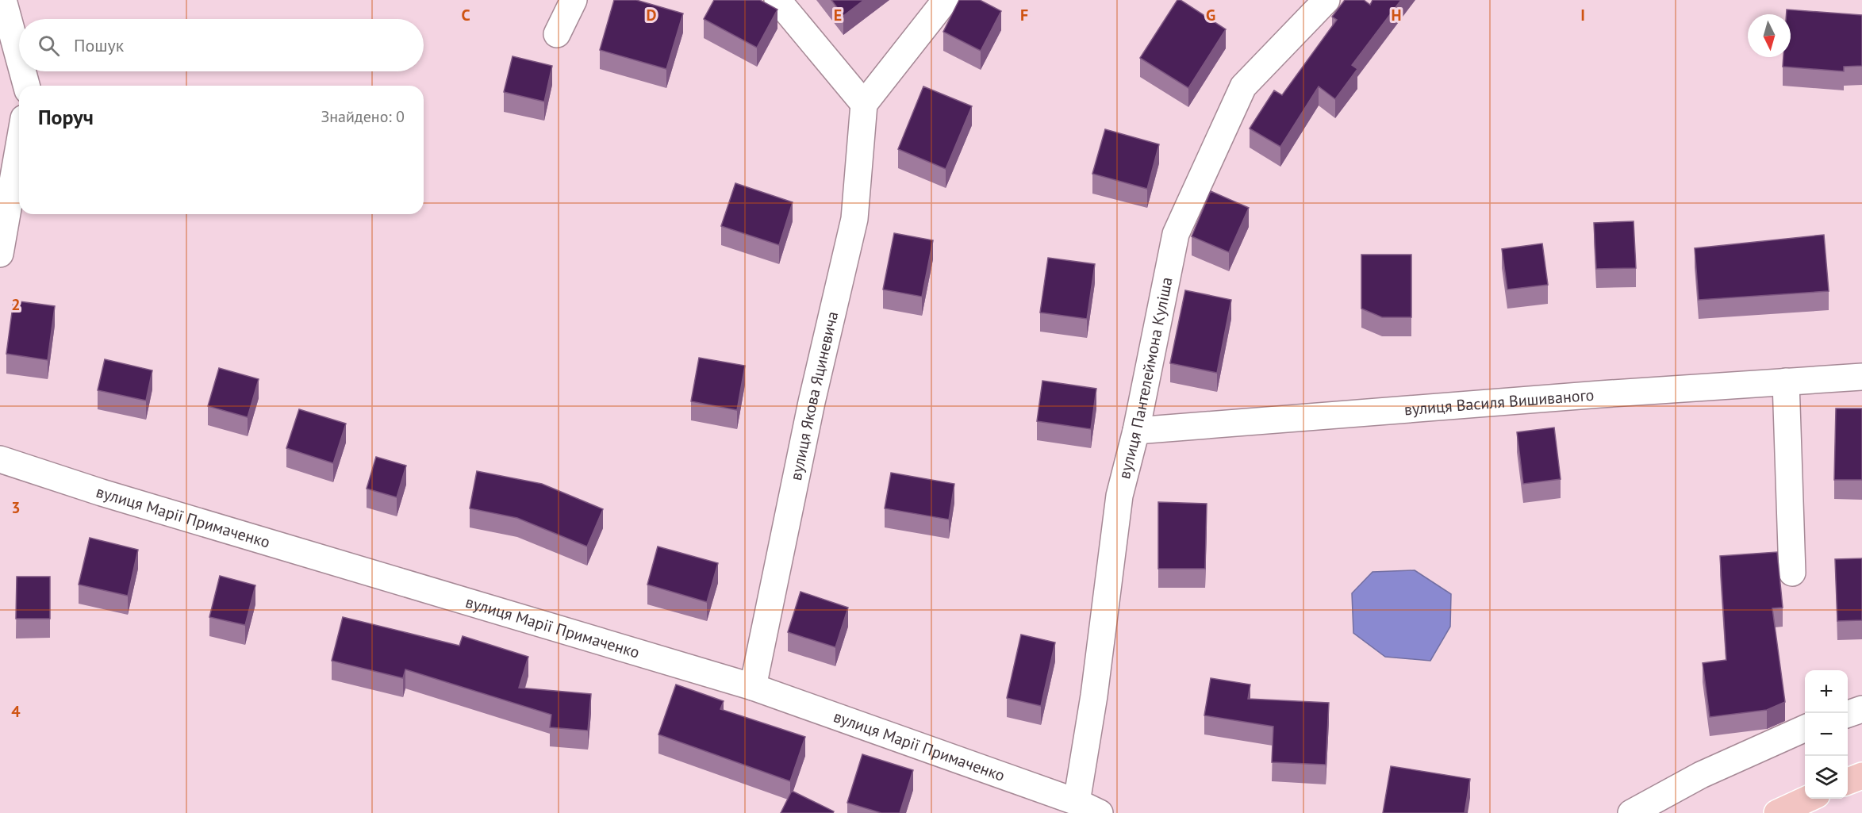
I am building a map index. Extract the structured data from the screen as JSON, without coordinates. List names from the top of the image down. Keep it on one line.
{"streets":{"street":["вулиця Пантелеймона Куліша","вулиця Якова Яциневича","вулиця Василя Вишиваного","вулиця Марії Примаченко"]},"crossings":[["вулиця Пантелеймона Куліша","вулиця Василя Вишиваного"],["вулиця Пантелеймона Куліша","вулиця Марії Примаченко"],["вулиця Якова Яциневича","вулиця Марії Примаченко"]],"north":"bottom","page":{"search":"Пошук","heading":["Поруч","Знайдено: 0"],"map_buttons":["+","−"]},"grid":{"columns":["C","D","E","F","G","H","I"],"rows":["2","3","4"]}}
